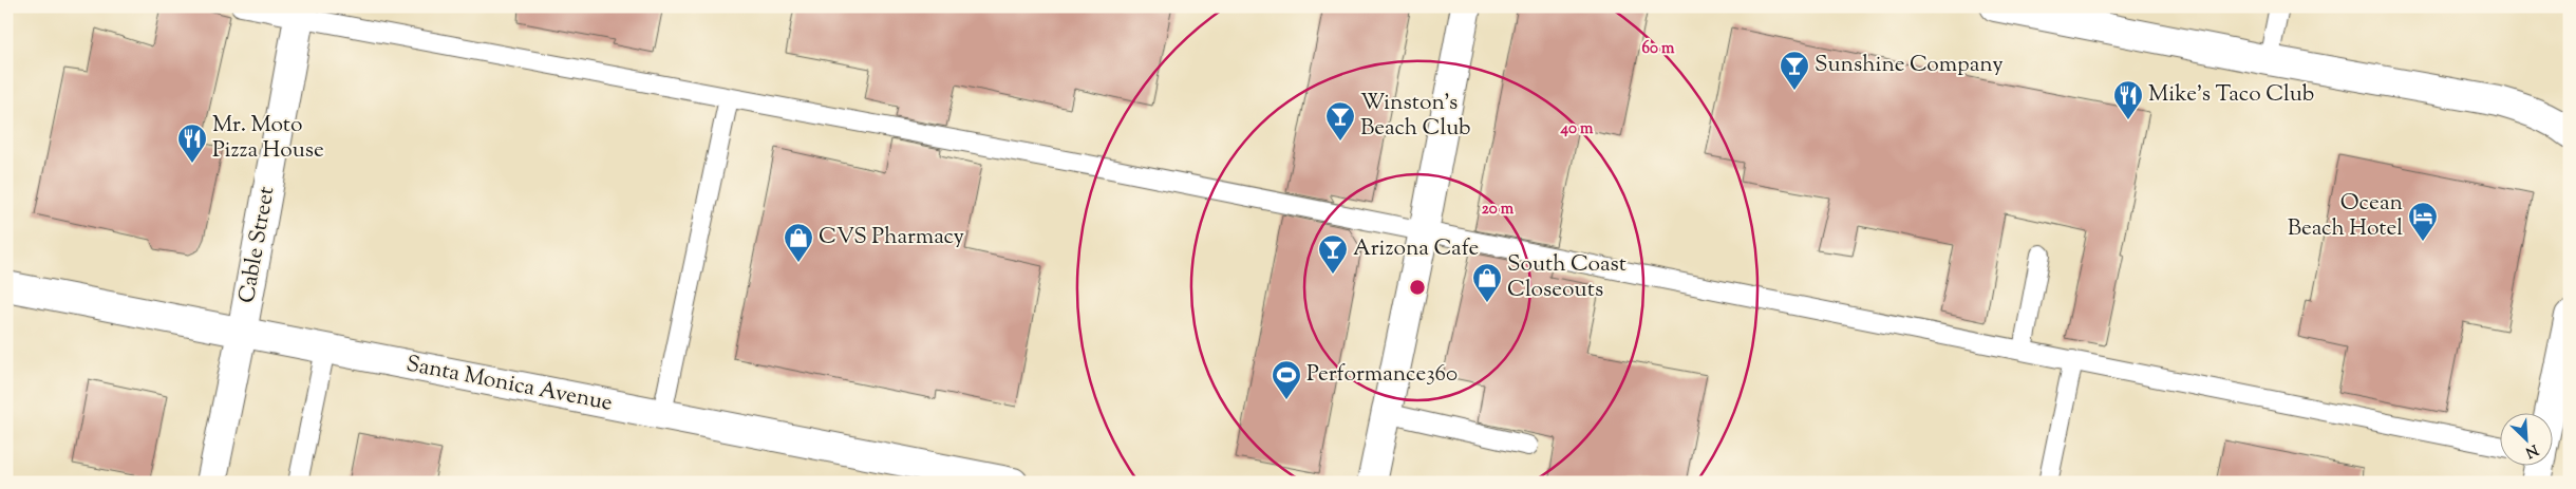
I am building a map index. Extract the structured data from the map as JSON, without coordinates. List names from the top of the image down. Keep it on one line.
{"streets":{"street":["Cable Street","Santa Monica Avenue"]},"crossings":[["Cable Street","Santa Monica Avenue"]],"places":{"bar":["Sunshine Company","Winston's Beach Club","Arizona Cafe"],"restaurant":["Mike’s Taco Club","Mr. Moto Pizza House"],"hotel":["Ocean Beach Hotel"],"shop":["CVS Pharmacy","South Coast Closeouts"],"sports":["Performance360"]},"north":"bottom right","rings":["60 m","40 m","20 m"]}
